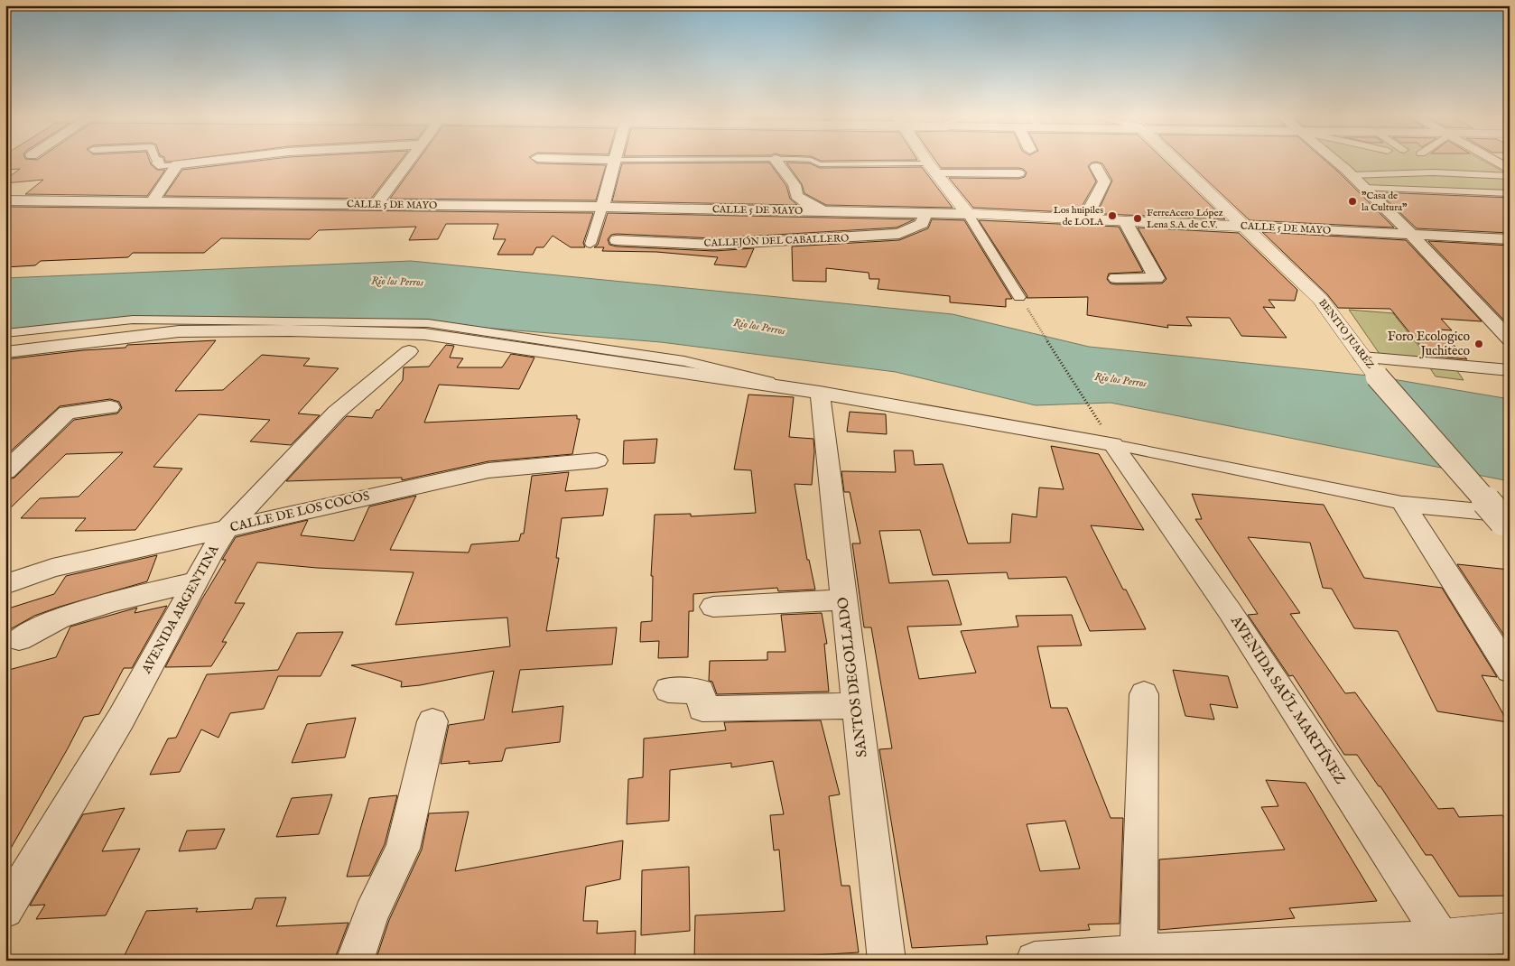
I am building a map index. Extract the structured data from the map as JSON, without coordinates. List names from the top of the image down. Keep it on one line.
{"streets":{"street":["CALLE 5 DE MAYO","CALLEJÓN DEL CABALLERO","BENITO JUARÉZ","CALLE DE LOS COCOS","AVENIDA ARGENTINA","SANTOS DEGOLLADO","AVENIDA SAÚL MARTÍNEZ"]},"crossings":[["CALLE 5 DE MAYO","CALLEJÓN DEL CABALLERO"],["CALLE 5 DE MAYO","BENITO JUARÉZ"],["CALLE DE LOS COCOS","AVENIDA ARGENTINA"]],"water":["Rio los Perros"],"places":["\"Casa de la Cultura\"","Los huipiles de LOLA","FerreAcero López Lena S.A. de C.V.","Foro Ecologico Juchiteco"]}
